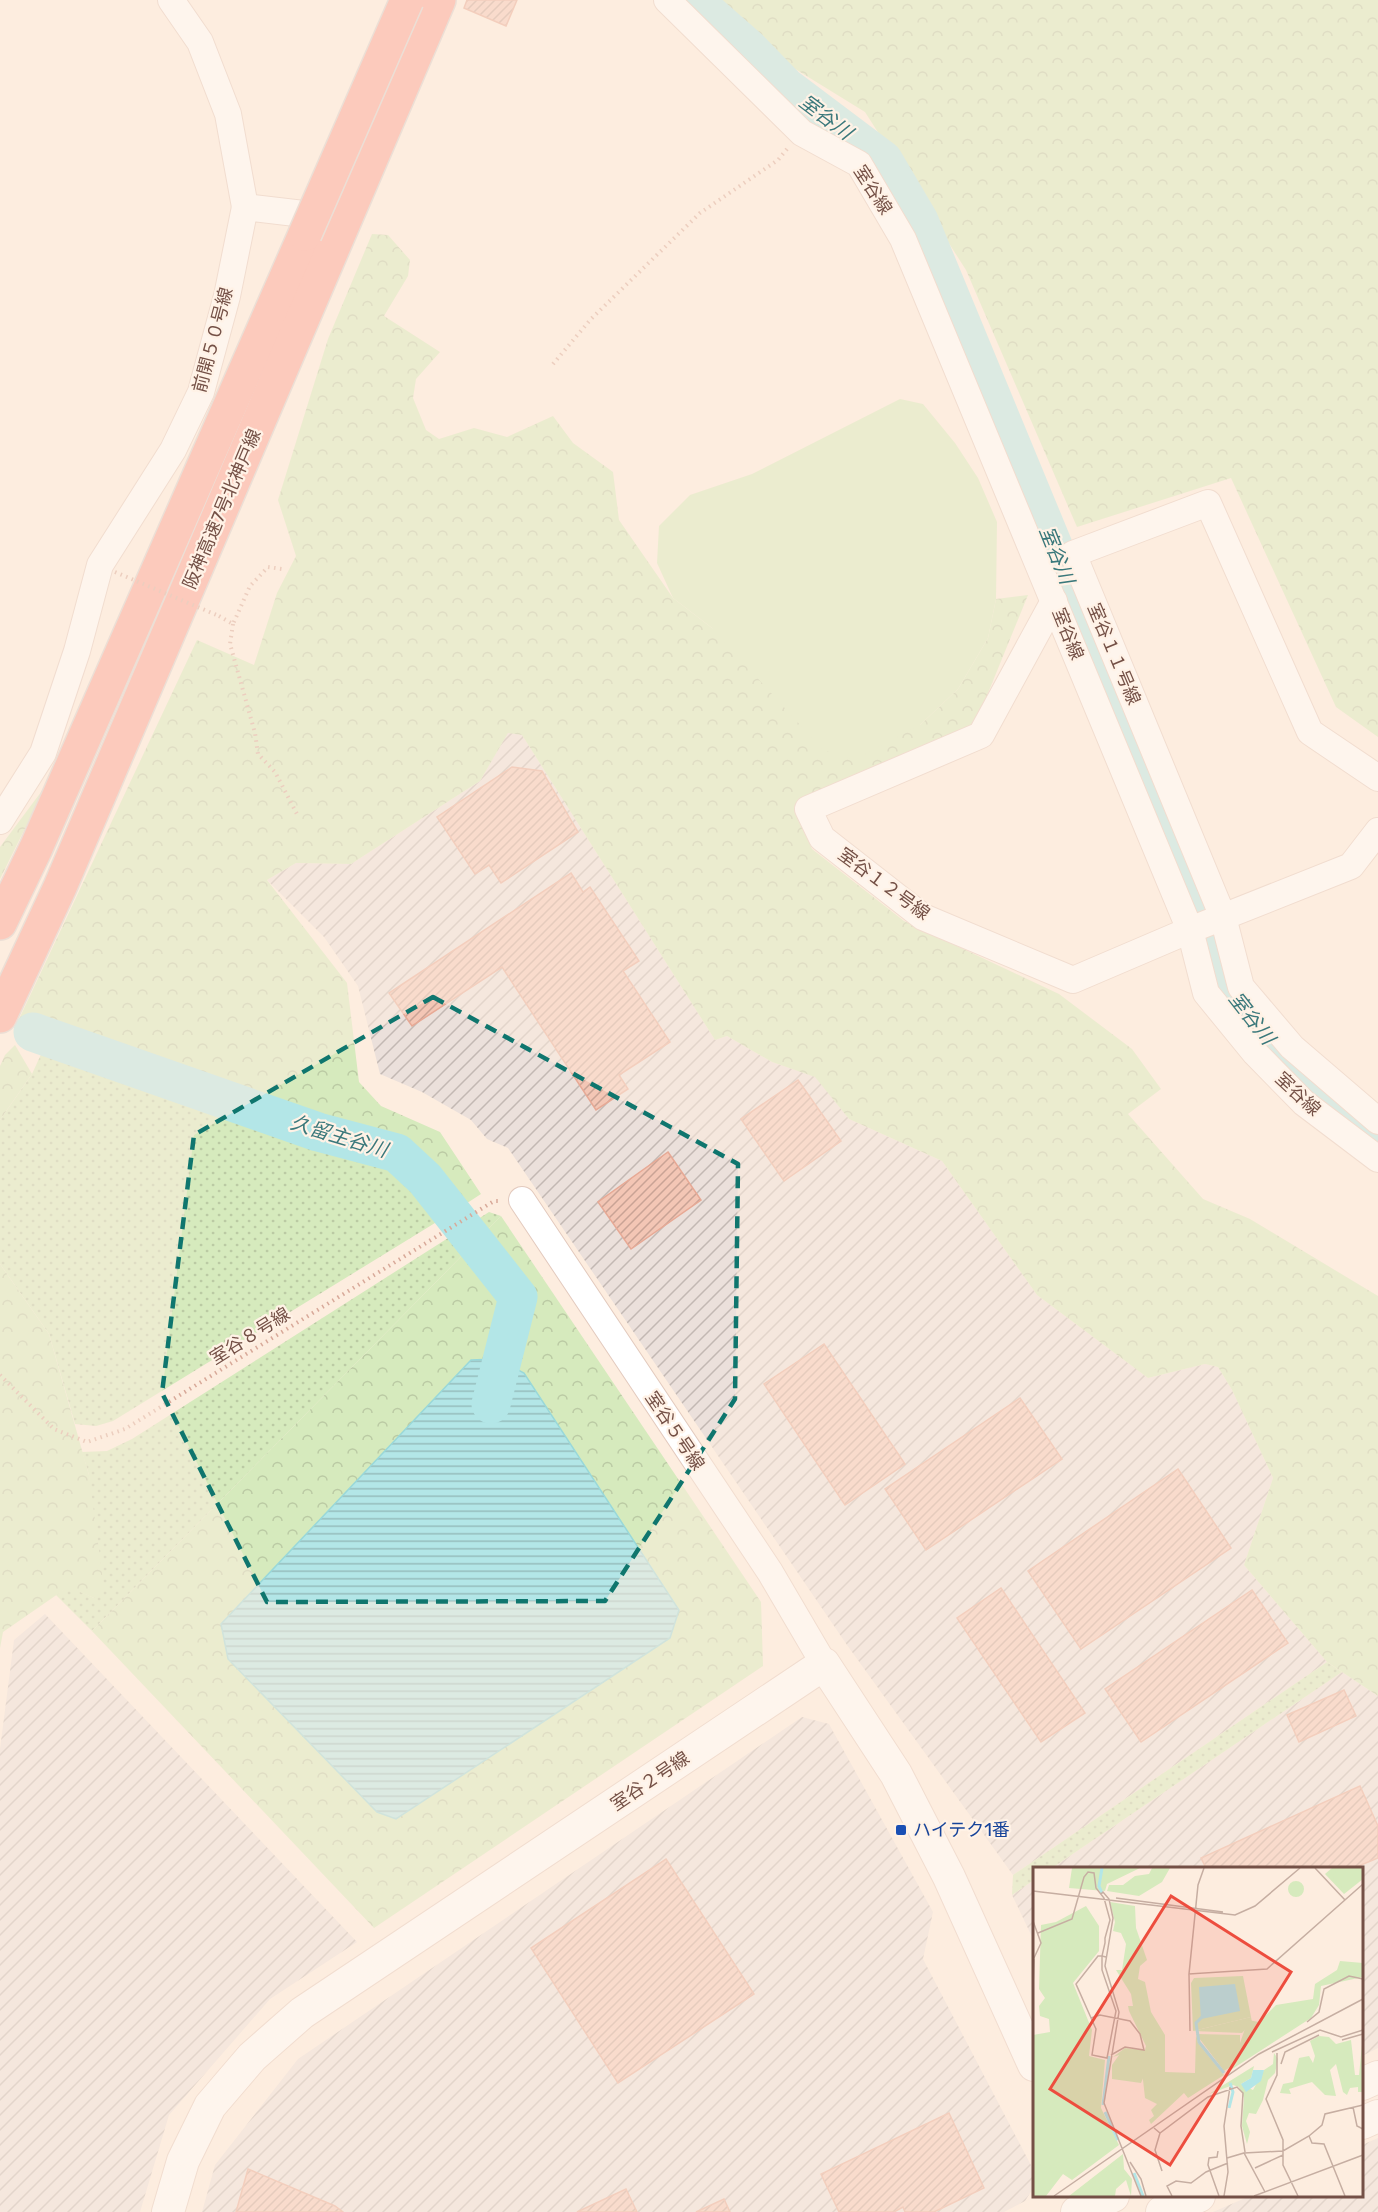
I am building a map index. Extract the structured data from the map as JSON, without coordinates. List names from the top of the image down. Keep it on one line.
{"streets":{"highway":["阪神高速7号北神戸線"],"street":["室谷線","前開５０号線","室谷１１号線","室谷１２号線","室谷５号線","室谷２号線"],"path":["室谷８号線"]},"crossings":[["室谷線","室谷１２号線"],["室谷１１号線","室谷１２号線"],["室谷８号線","室谷５号線"],["室谷５号線","室谷２号線"]],"water":["室谷川","久留主谷川"],"places":{"transit":["ハイテク1番"]}}
